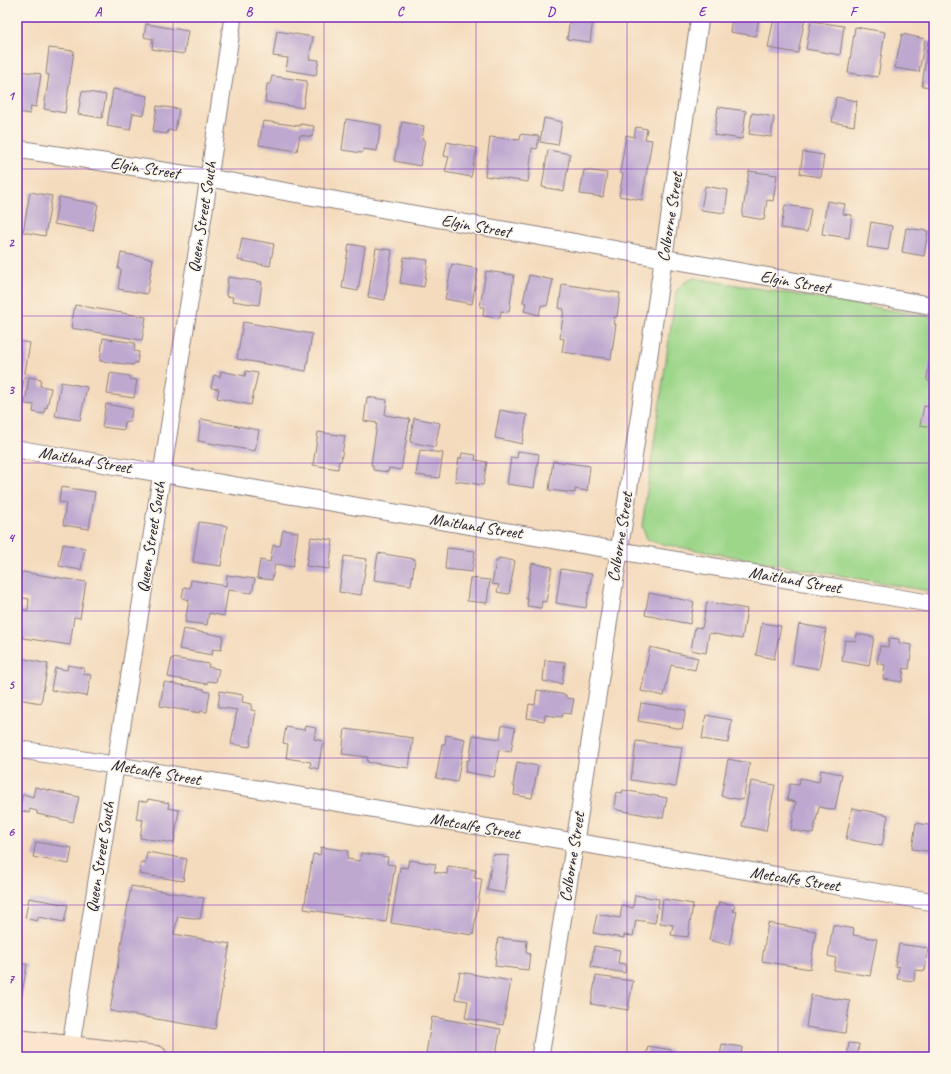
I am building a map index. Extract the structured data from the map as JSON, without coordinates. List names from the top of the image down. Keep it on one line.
{"streets":{"street":["Elgin Street","Queen Street South","Colborne Street","Maitland Street","Metcalfe Street"]},"crossings":[["Elgin Street","Queen Street South"],["Elgin Street","Colborne Street"],["Queen Street South","Maitland Street"],["Queen Street South","Metcalfe Street"],["Colborne Street","Maitland Street"],["Colborne Street","Metcalfe Street"]],"grid":{"columns":["A","B","C","D","E","F"],"rows":["1","2","3","4","5","6","7"]}}
